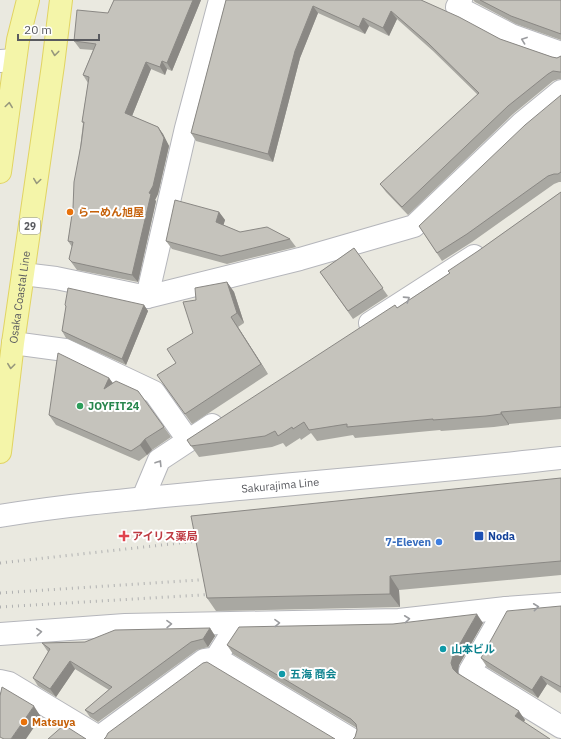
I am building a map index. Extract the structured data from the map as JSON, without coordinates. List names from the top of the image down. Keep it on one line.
{"streets":{"main road":["29","Osaka Coastal Line"],"street":["Sakurajima Line"]},"places":{"other":["らーめん旭屋","JOYFIT24","7-Eleven","山本ビル","五海 商会","Matsuya"],"health":["アイリス薬局"],"transit":["Noda"]},"scale_bar":"20 m"}
